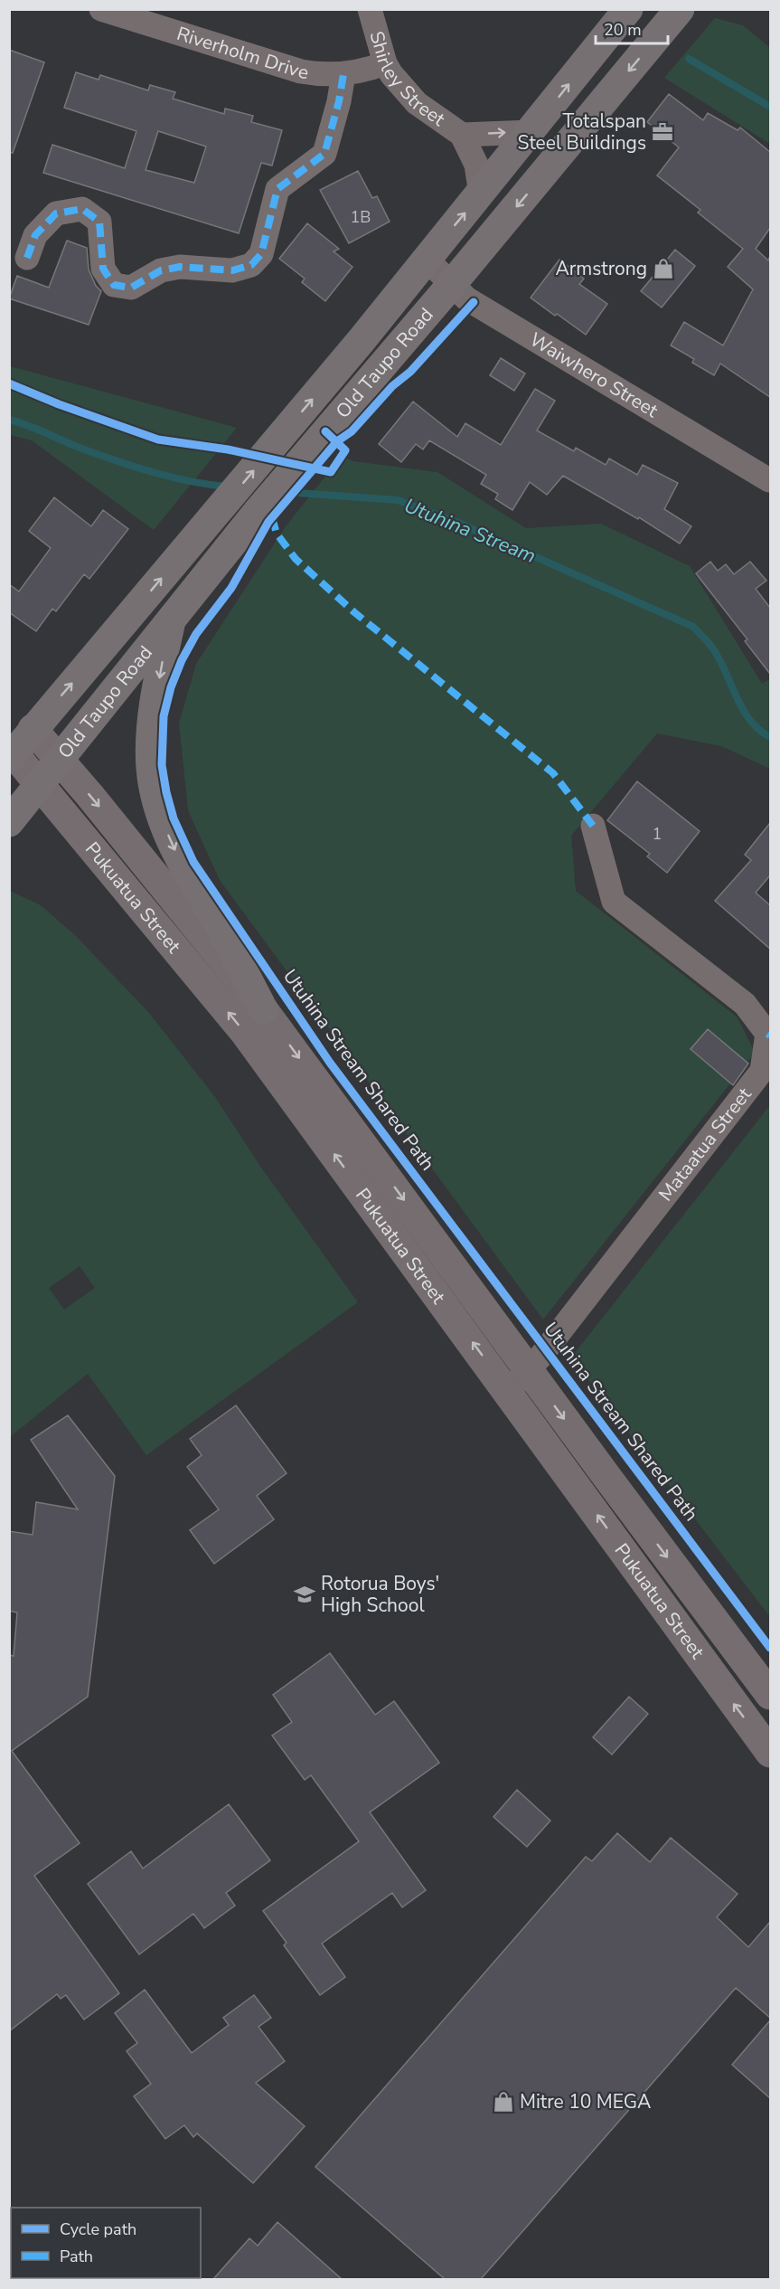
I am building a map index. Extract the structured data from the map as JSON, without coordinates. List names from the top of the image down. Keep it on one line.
{"streets":{"highway":["Old Taupo Road"],"main road":["Pukuatua Street"],"street":["Riverholm Drive","Shirley Street","Waiwhero Street","Mataatua Street"],"cycle path":["Utuhina Stream Shared Path"]},"crossings":[["Riverholm Drive","Shirley Street"],["Shirley Street","Old Taupo Road"],["Old Taupo Road","Waiwhero Street"],["Old Taupo Road","Pukuatua Street"],["Pukuatua Street","Mataatua Street"]],"water":["Utuhina Stream"],"places":{"office":["Totalspan Steel Buildings"],"shop":["Armstrong","Mitre 10 MEGA"],"school or university":["Rotorua Boys' High School"]},"house_numbers":["1B","1"],"legend":["Cycle path","Path"],"scale_bar":"20 m"}
